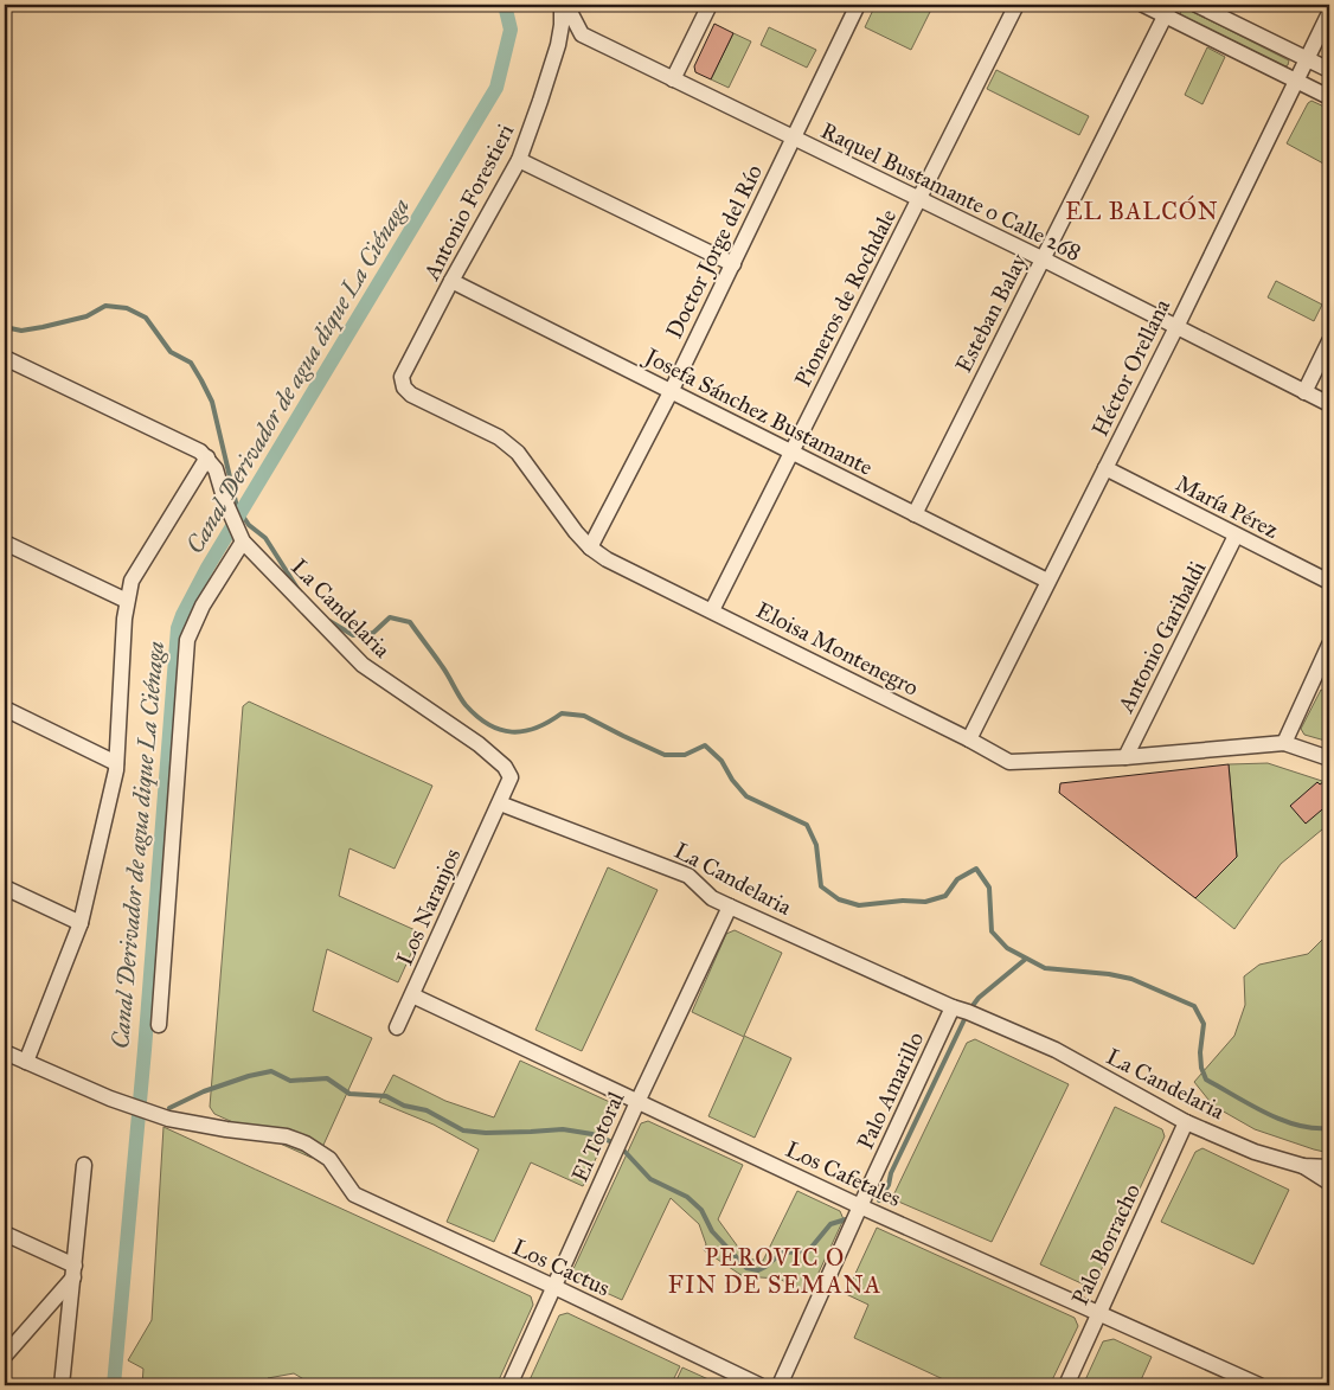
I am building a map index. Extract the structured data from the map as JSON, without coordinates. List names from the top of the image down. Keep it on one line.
{"streets":{"street":["Raquel Bustamante o Calle 268","Antonio Forestieri","Doctor Jorge del Río","Pioneros de Rochdale","Esteban Balay","Héctor Orellana","Josefa Sánchez Bustamante","María Pérez","La Candelaria","Antonio Garibaldi","Eloisa Montenegro","Los Naranjos","Palo Amarillo","El Totoral","Los Cafetales","Palo Borracho","Los Cactus"]},"crossings":[["Raquel Bustamante o Calle 268","Doctor Jorge del Río"],["Raquel Bustamante o Calle 268","Pioneros de Rochdale"],["Raquel Bustamante o Calle 268","Esteban Balay"],["Raquel Bustamante o Calle 268","Héctor Orellana"],["Antonio Forestieri","Josefa Sánchez Bustamante"],["Antonio Forestieri","Eloisa Montenegro"],["Doctor Jorge del Río","Josefa Sánchez Bustamante"],["Doctor Jorge del Río","Eloisa Montenegro"],["Pioneros de Rochdale","Josefa Sánchez Bustamante"],["Pioneros de Rochdale","Eloisa Montenegro"],["Esteban Balay","Josefa Sánchez Bustamante"],["Héctor Orellana","Josefa Sánchez Bustamante"],["Héctor Orellana","María Pérez"],["Héctor Orellana","Eloisa Montenegro"],["María Pérez","Antonio Garibaldi"],["La Candelaria","Los Naranjos"],["La Candelaria","Palo Amarillo"],["La Candelaria","El Totoral"],["La Candelaria","Palo Borracho"],["Antonio Garibaldi","Eloisa Montenegro"],["Los Naranjos","Los Cafetales"],["Palo Amarillo","Los Cafetales"],["El Totoral","Los Cafetales"],["El Totoral","Los Cactus"],["Los Cafetales","Palo Borracho"]],"districts":["EL BALCÓN","PEROVIC O FIN DE SEMANA"],"water":["Canal Derivador de agua dique La Ciénaga"]}
